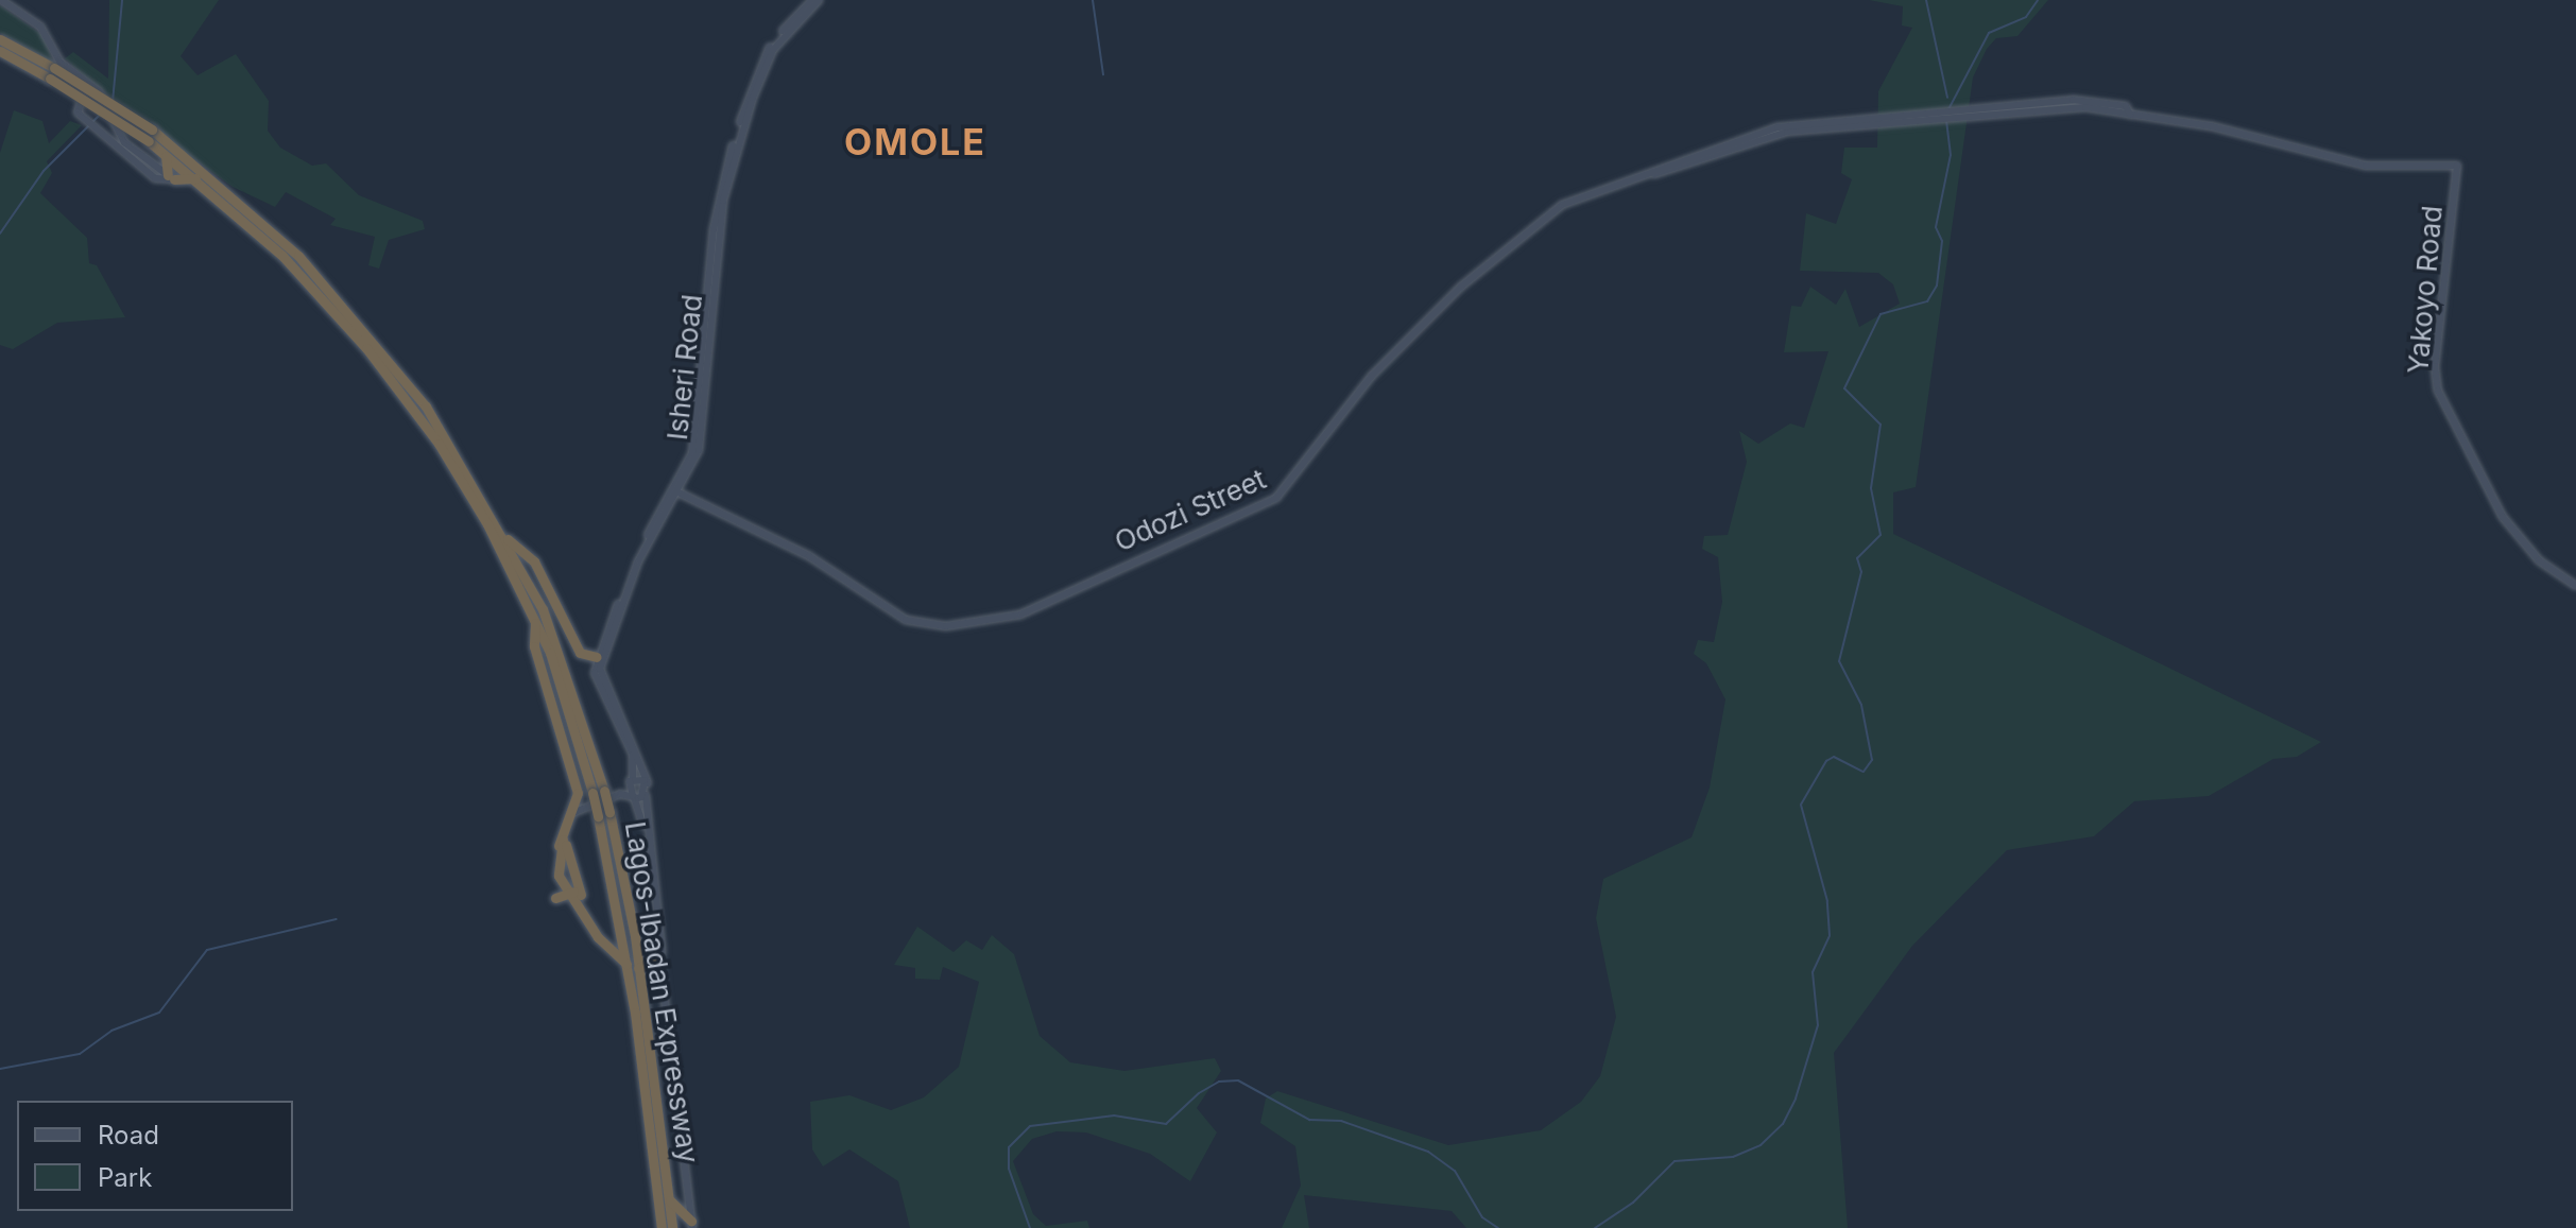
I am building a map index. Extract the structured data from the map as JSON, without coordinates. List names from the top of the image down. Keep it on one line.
{"streets":{"highway":["Lagos-Ibadan Expressway"],"main road":["Yakoyo Road","Isheri Road","Odozi Street"]},"crossings":[["Isheri Road","Odozi Street"]],"districts":["OMOLE"],"legend":["Road","Park"]}
